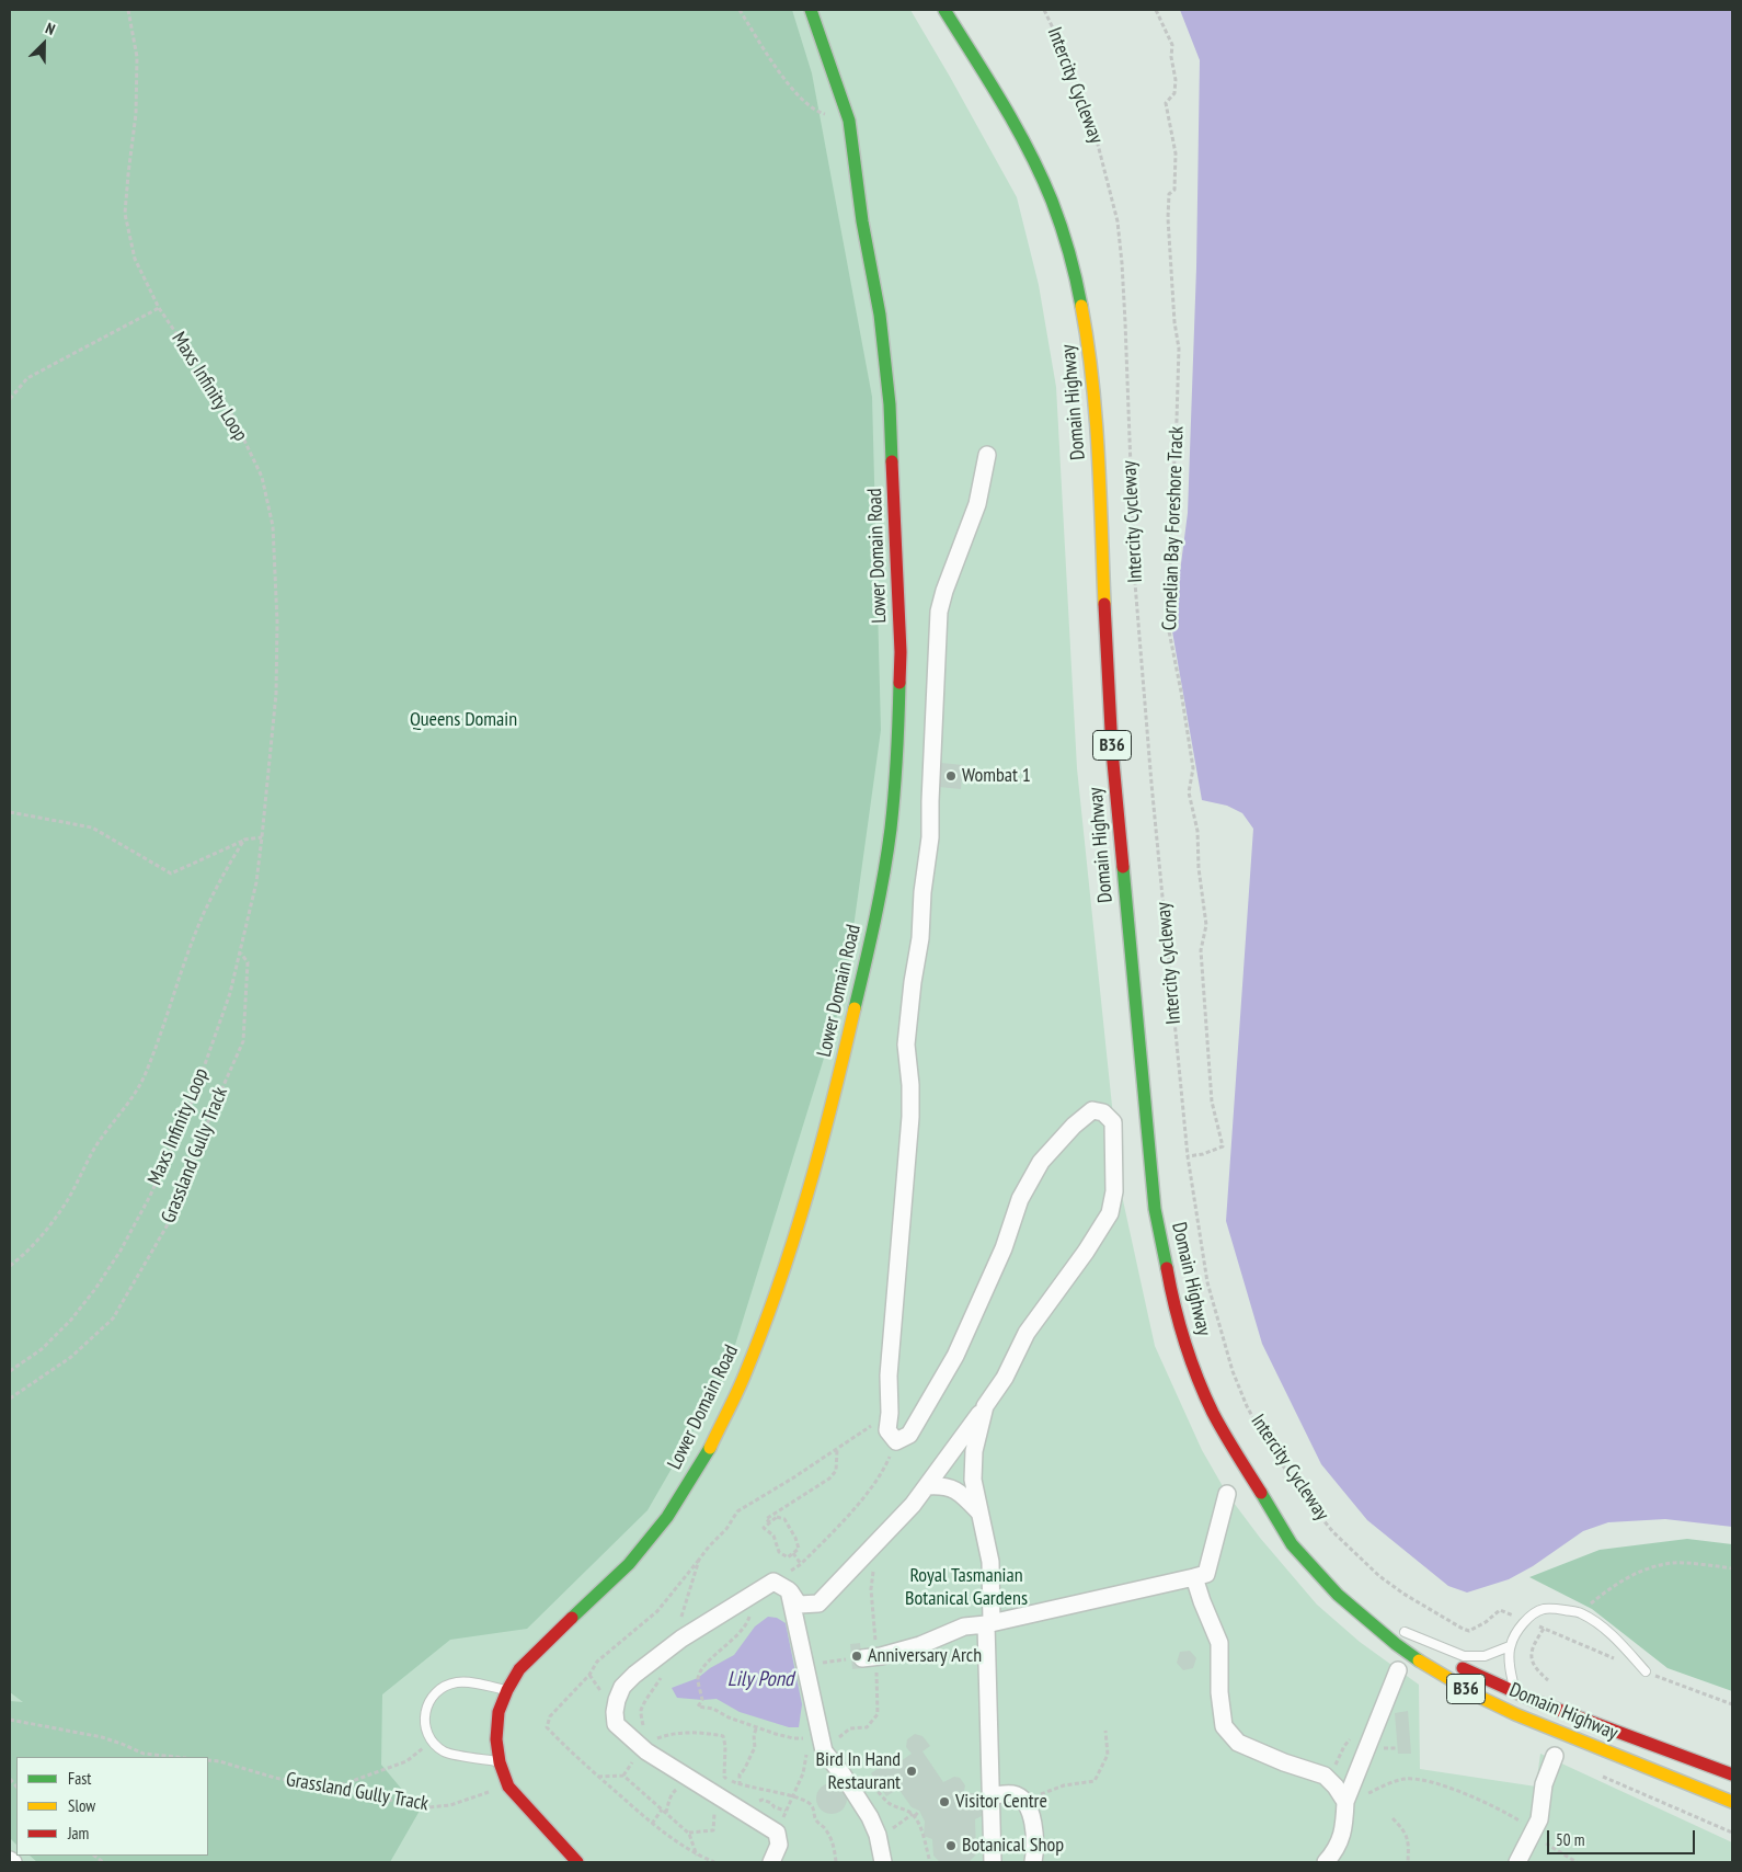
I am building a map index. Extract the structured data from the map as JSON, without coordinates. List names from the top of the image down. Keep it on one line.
{"streets":{"main road":["Domain Highway","Lower Domain Road","B36"],"path":["Intercity Cycleway","Maxs Infinity Loop","Cornelian Bay Foreshore Track","Grassland Gully Track"]},"crossings":[["Intercity Cycleway","Cornelian Bay Foreshore Track"],["Maxs Infinity Loop","Grassland Gully Track"],["Lower Domain Road","Grassland Gully Track"]],"water":["Lily Pond"],"parks":["Queens Domain","Royal Tasmanian Botanical Gardens"],"places":["Wombat 1","Anniversary Arch","Bird In Hand Restaurant","Visitor Centre","Botanical Shop"],"legend":["Fast","Slow","Jam"],"scale_bar":"50 m","north":"top right"}
